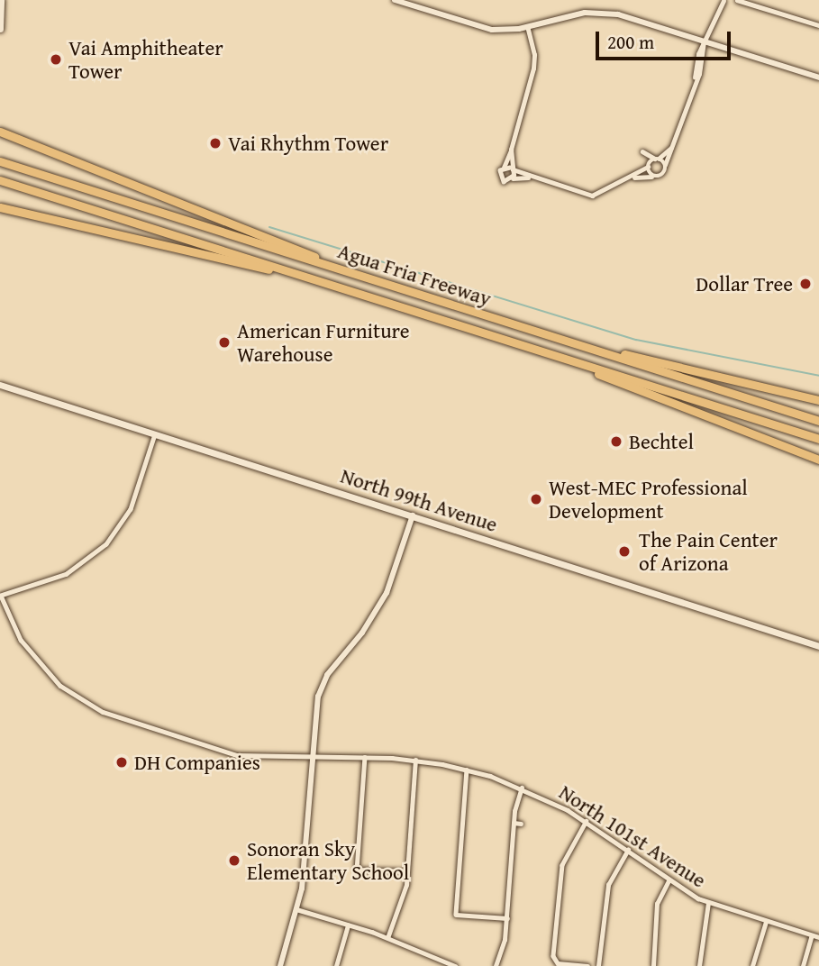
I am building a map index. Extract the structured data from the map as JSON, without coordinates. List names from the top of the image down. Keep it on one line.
{"streets":{"highway":["Agua Fria Freeway"],"main road":["North 99th Avenue"],"street":["North 101st Avenue"]},"places":["Vai Amphitheater Tower","Vai Rhythm Tower","Dollar Tree","American Furniture Warehouse","Bechtel","West-MEC Professional Development","The Pain Center of Arizona","DH Companies","Sonoran Sky Elementary School"],"scale_bar":"200 m"}
